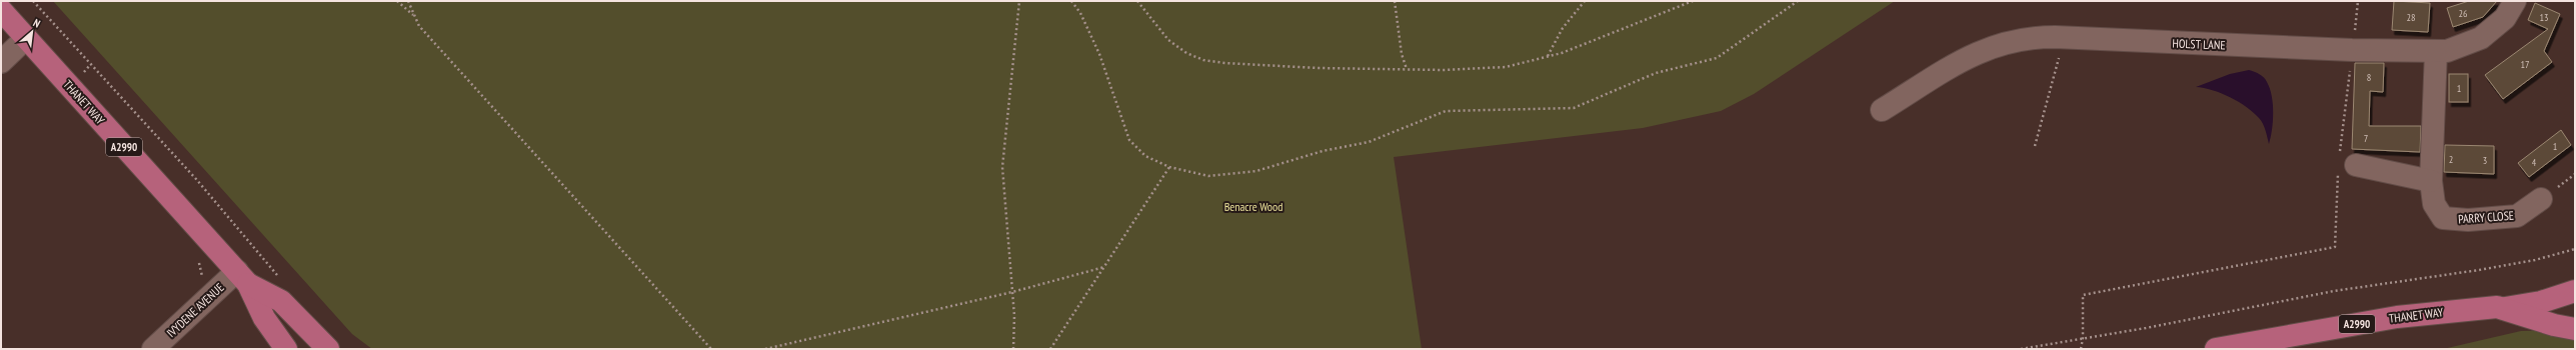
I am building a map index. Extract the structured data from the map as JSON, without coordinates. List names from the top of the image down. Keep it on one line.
{"streets":{"main road":["THANET WAY","A2990"],"street":["HOLST LANE","PARRY CLOSE","IVYDENE AVENUE"]},"crossings":[["HOLST LANE","PARRY CLOSE"],["THANET WAY","IVYDENE AVENUE"]],"parks":["Benacre Wood"],"house_numbers":["26","28","13","17","8","1","7","1","2","3","4"],"north":"top right"}
